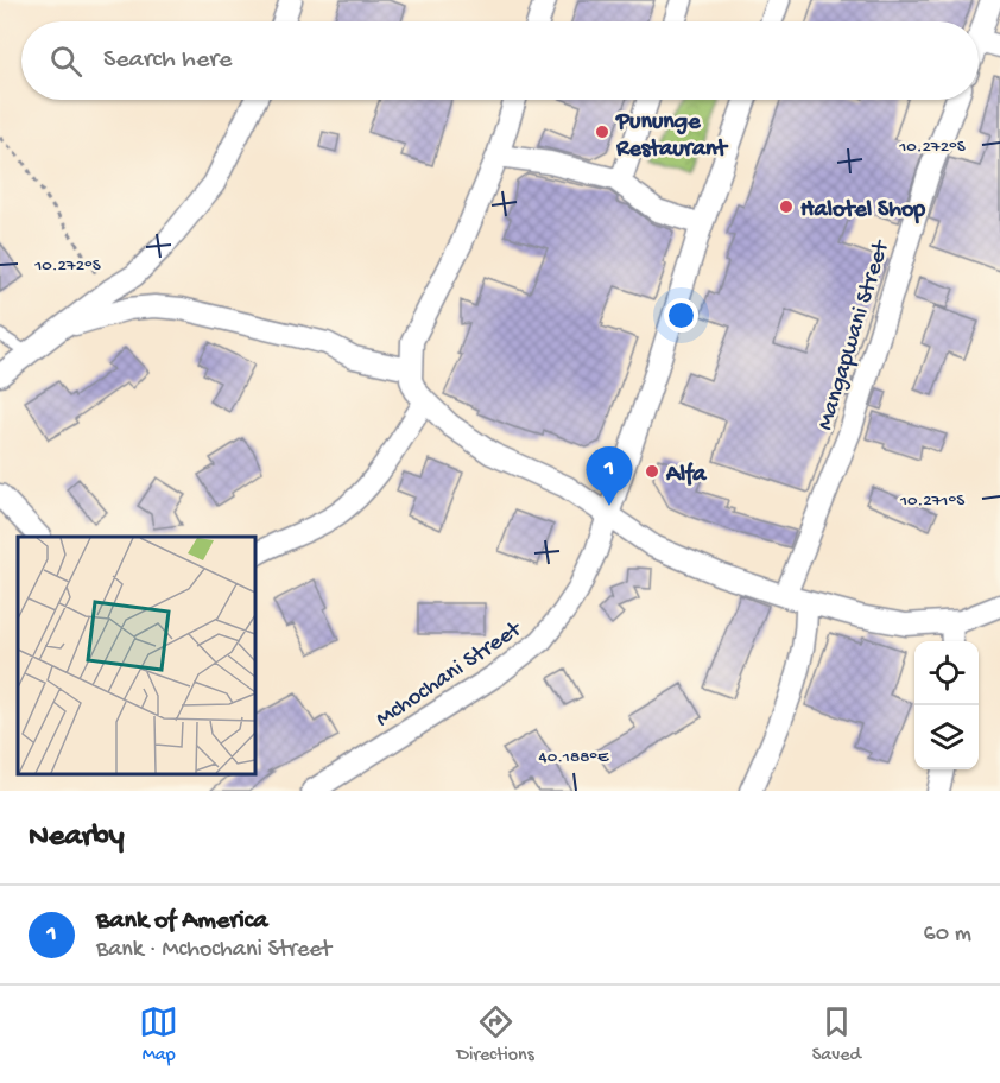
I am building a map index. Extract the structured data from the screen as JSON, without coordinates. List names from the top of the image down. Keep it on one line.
{"streets":{"street":["Mangapwani Street","Mchochani Street"]},"places":["Pununge Restaurant","Halotel Shop","Alfa"],"page":{"search":"Search here","pins":"1","heading":"Nearby","list":[{"mark":"1","name":"Bank of America","note":"Bank · Mchochani Street","value":"60 m"}],"nav":["Map","Directions","Saved"]},"coordinates":["10.272°S","10.271°S","40.188°E"]}
